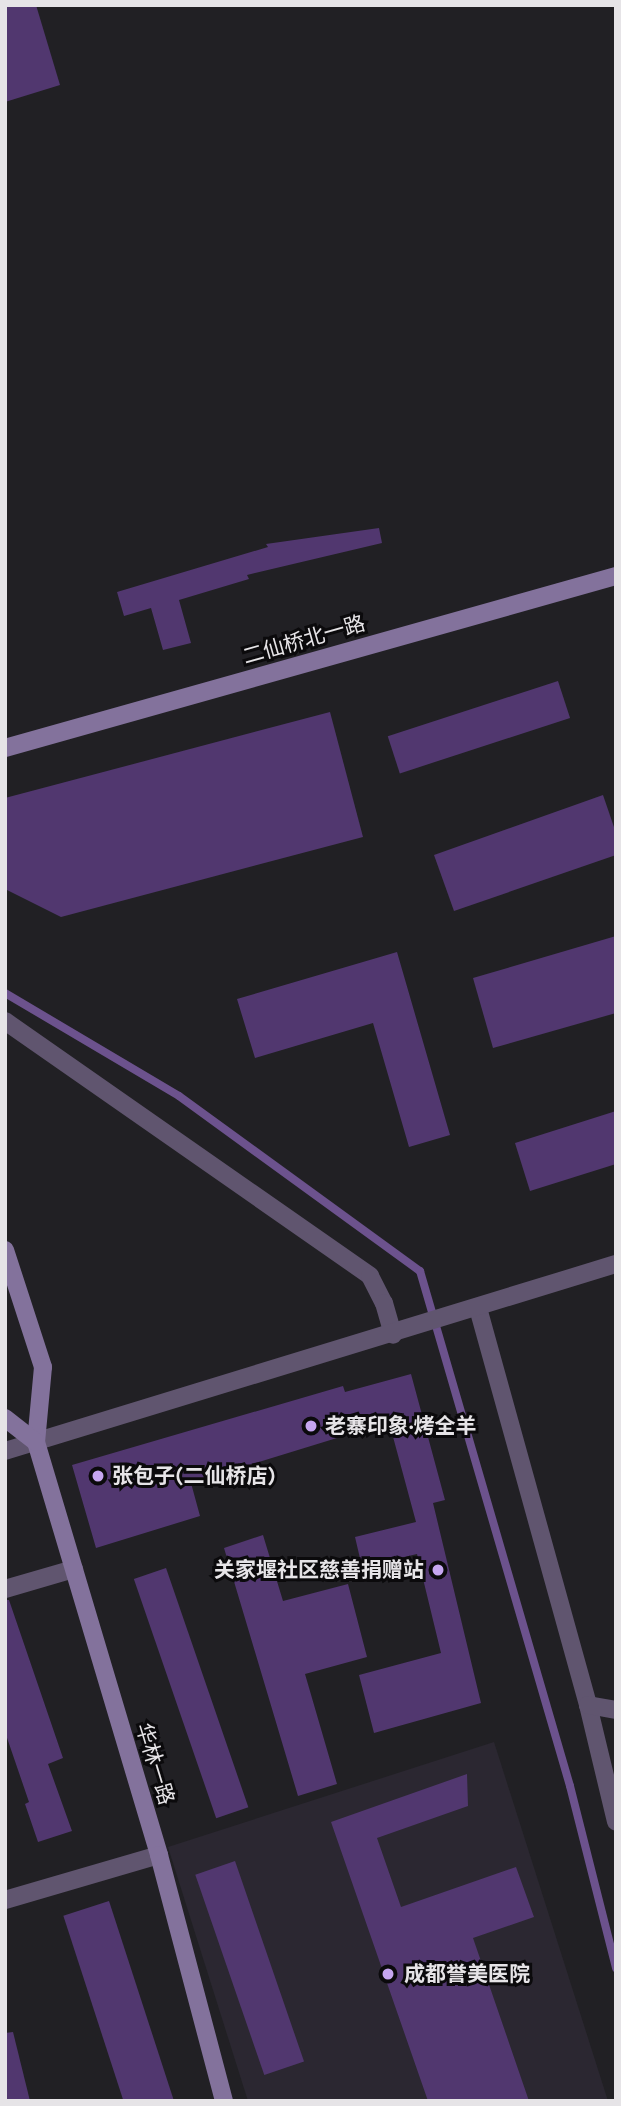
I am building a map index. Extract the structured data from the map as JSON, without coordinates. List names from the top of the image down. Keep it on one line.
{"streets":{"street":["二仙桥北一路","华林一路"]},"places":["老寨印象·烤全羊","张包子(二仙桥店)","关家堰社区慈善捐赠站","成都誉美医院"]}
